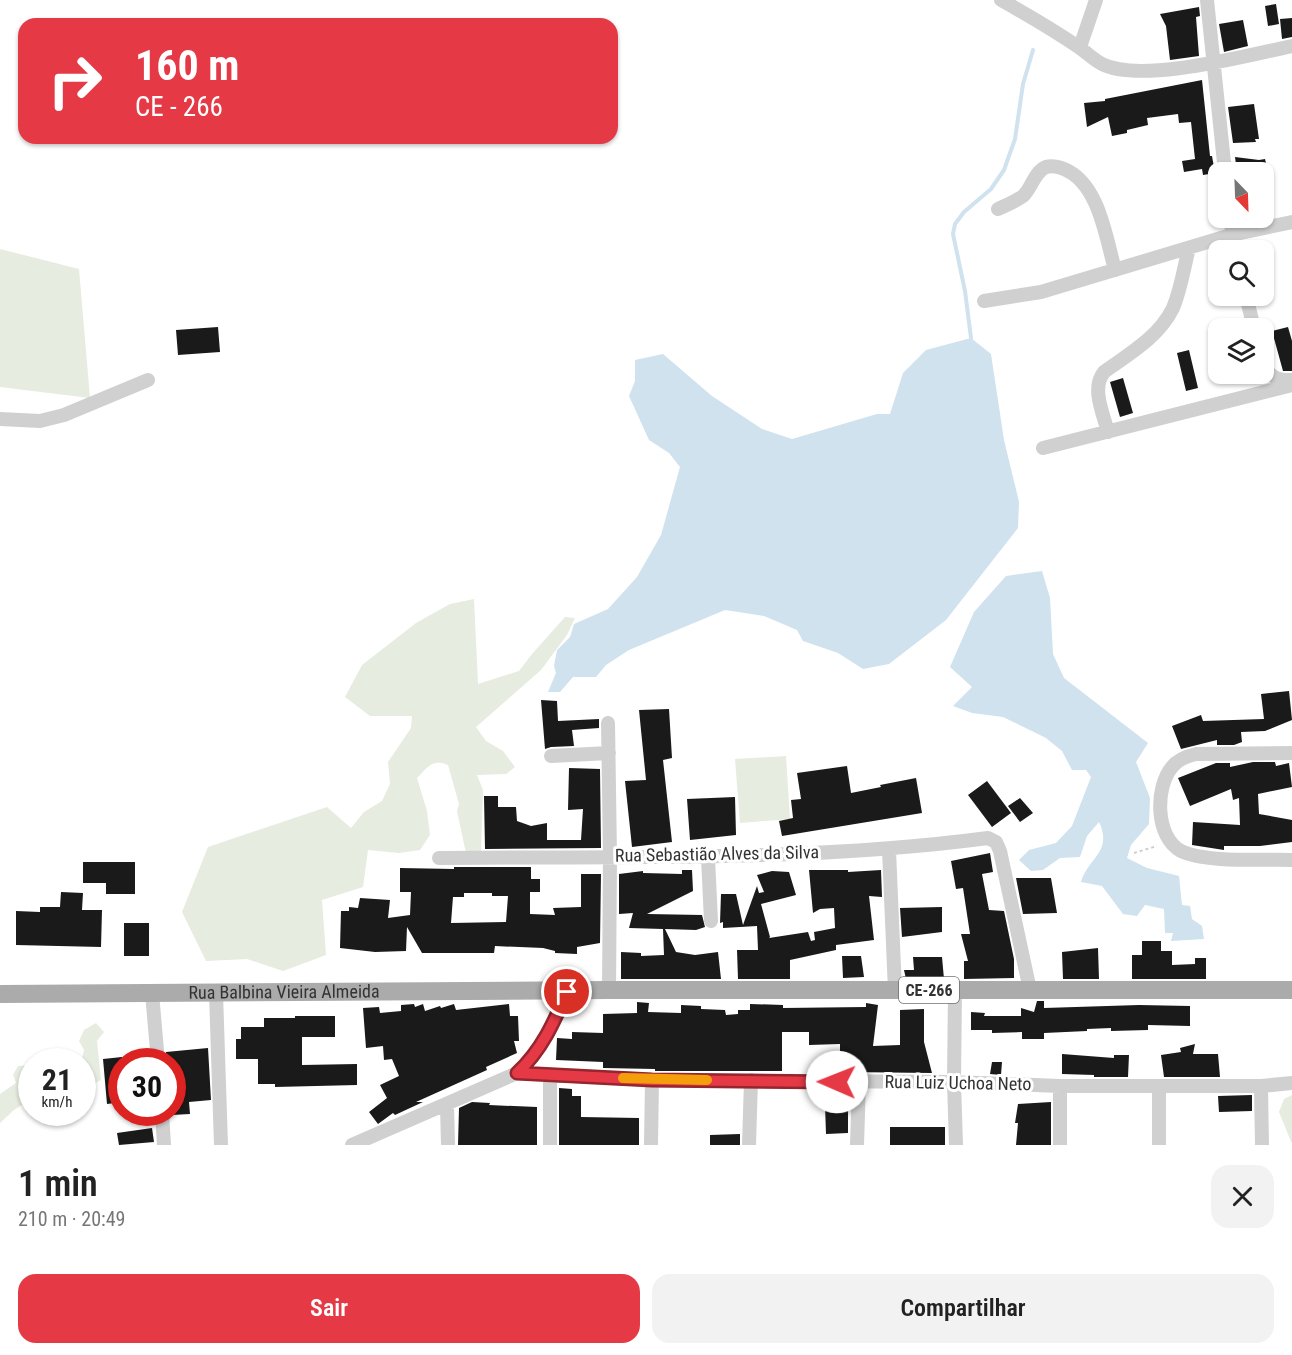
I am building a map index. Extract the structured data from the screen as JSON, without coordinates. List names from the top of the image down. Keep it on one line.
{"streets":{"main road":["CE-266","Rua Balbina Vieira Almeida"],"street":["Rua Sebastião Alves da Silva","Rua Luiz Uchoa Neto"]},"crossings":[["Rua Sebastião Alves da Silva","CE-266"],["CE-266","Rua Balbina Vieira Almeida"]],"north":"bottom right","page":{"turn":["160 m","CE - 266"],"speed":"21 km/h","limit":"30","heading":["1 min","210 m · 20:49"],"buttons":["Sair","Compartilhar"]}}
